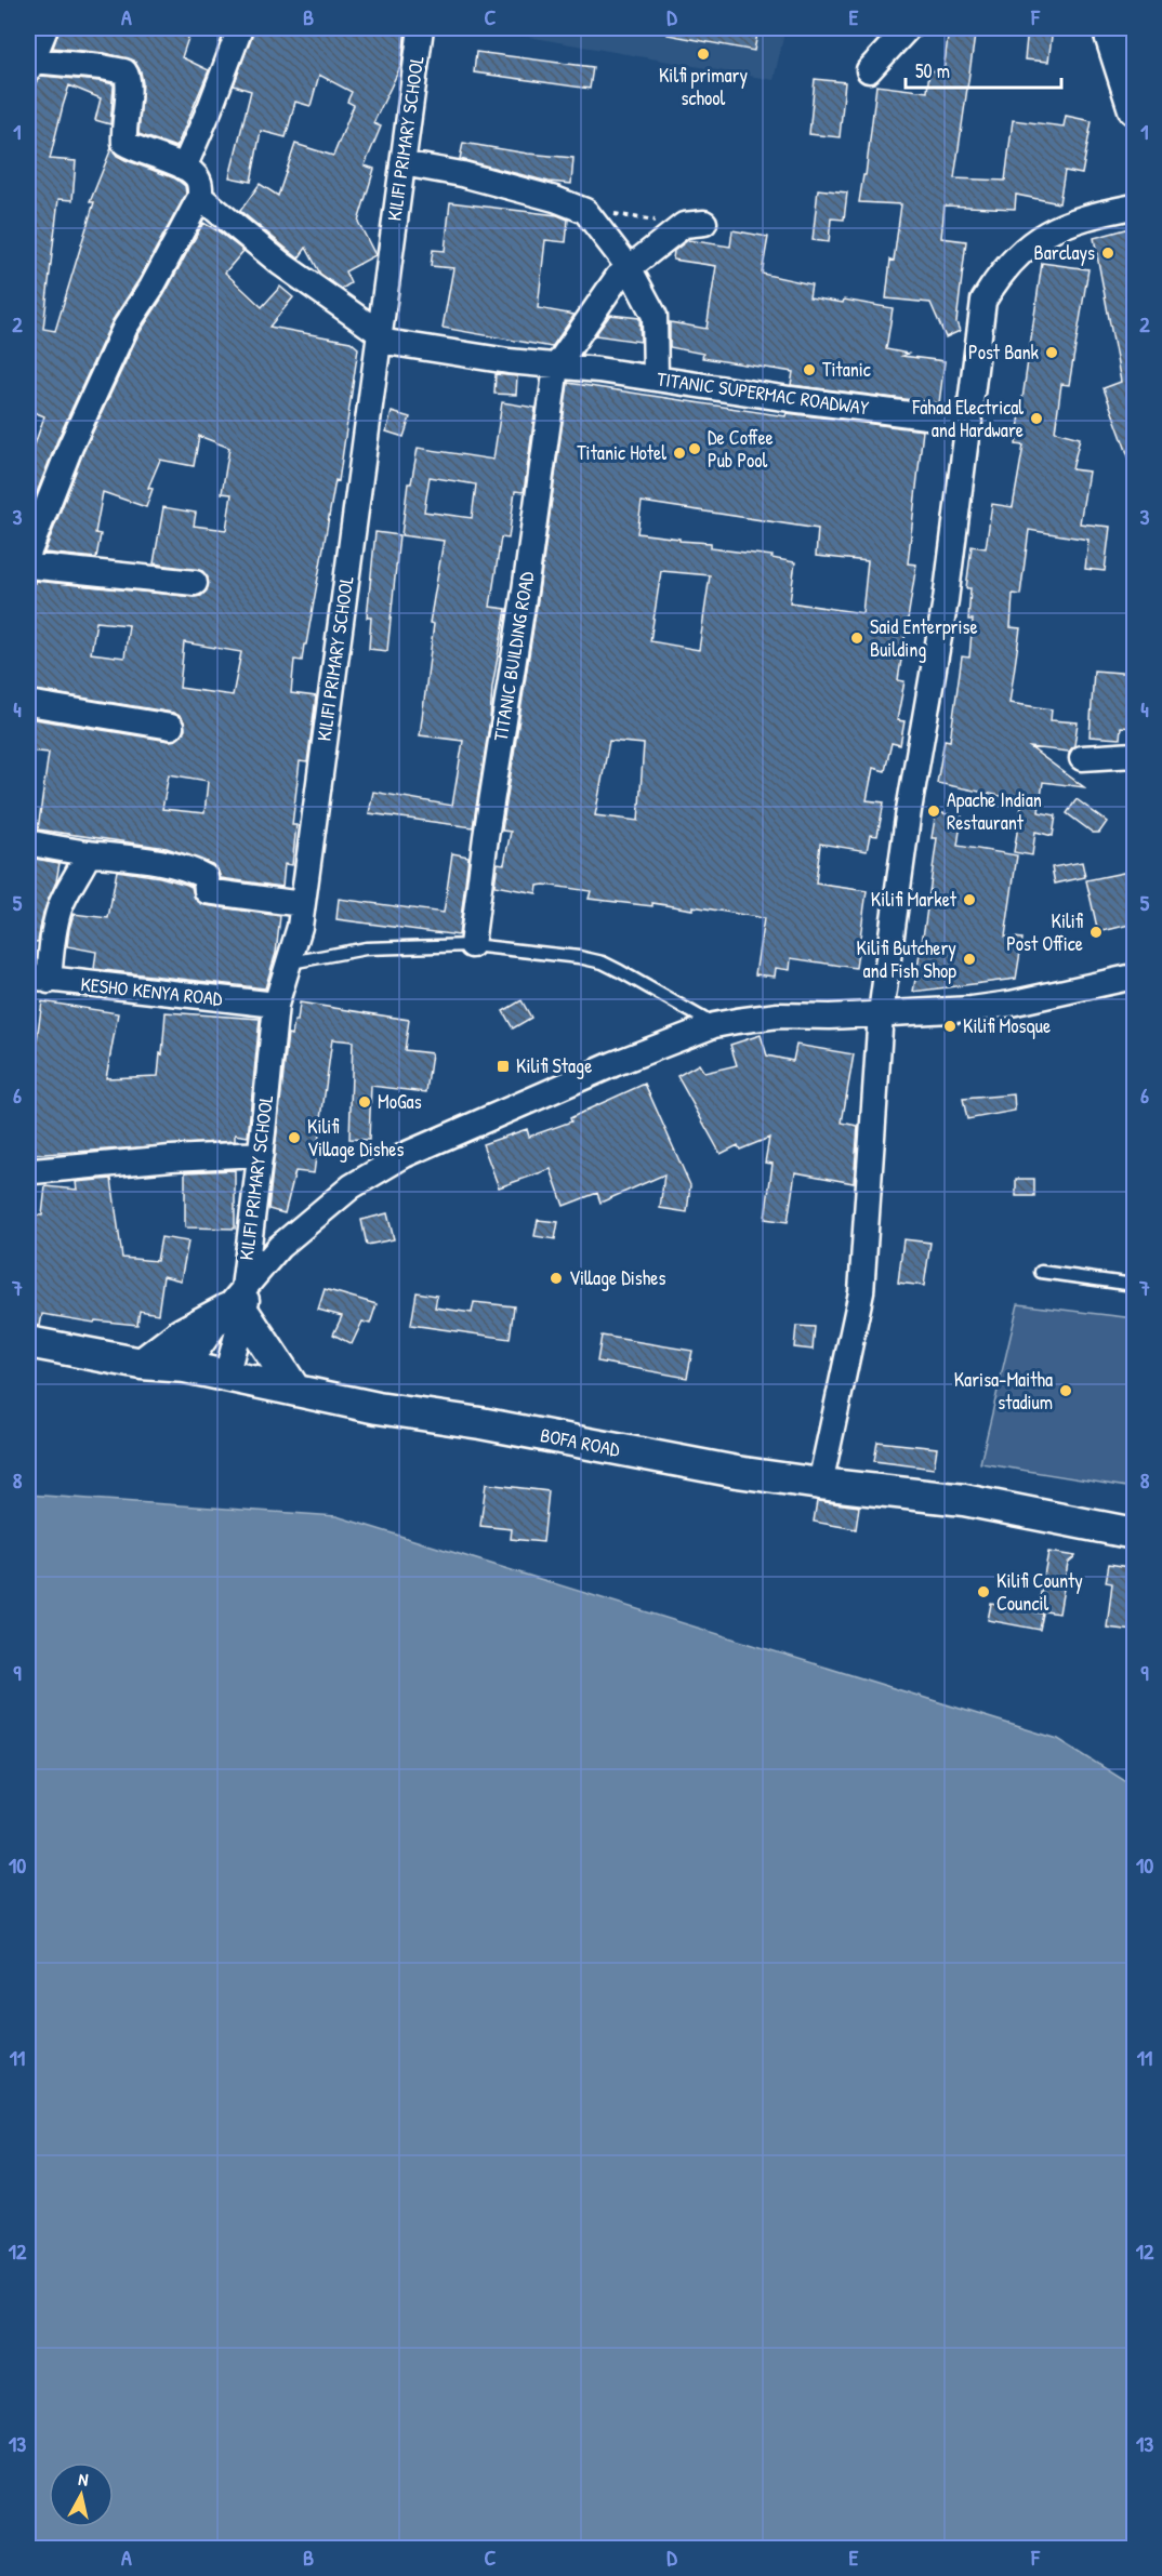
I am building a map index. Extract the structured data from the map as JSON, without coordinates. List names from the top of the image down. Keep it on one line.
{"streets":{"street":["KILIFI PRIMARY SCHOOL","TITANIC SUPERMAC ROADWAY","TITANIC BUILDING ROAD","KESHO KENYA ROAD","BOFA ROAD"]},"crossings":[["KILIFI PRIMARY SCHOOL","TITANIC SUPERMAC ROADWAY"],["KILIFI PRIMARY SCHOOL","KESHO KENYA ROAD"],["KILIFI PRIMARY SCHOOL","BOFA ROAD"],["TITANIC SUPERMAC ROADWAY","TITANIC BUILDING ROAD"]],"places":{"other":["Kilfi primary school","Barclays","Post Bank","Titanic","Fahad Electrical and Hardware","De Coffee Pub Pool","Titanic Hotel","Said Enterprise Building","Apache Indian Restaurant","Kilifi Market","Kilifi Post Office","Kilifi Butchery and Fish Shop","Kilifi Mosque","MoGas","Kilifi Village Dishes","Village Dishes","Karisa-Maitha stadium","Kilifi County Council"],"transit":["Kilifi Stage"]},"scale_bar":"50 m","north":"top","grid":{"columns":["A","B","C","D","E","F"],"rows":["1","2","3","4","5","6","7","8","9","10","11","12","13"]}}
